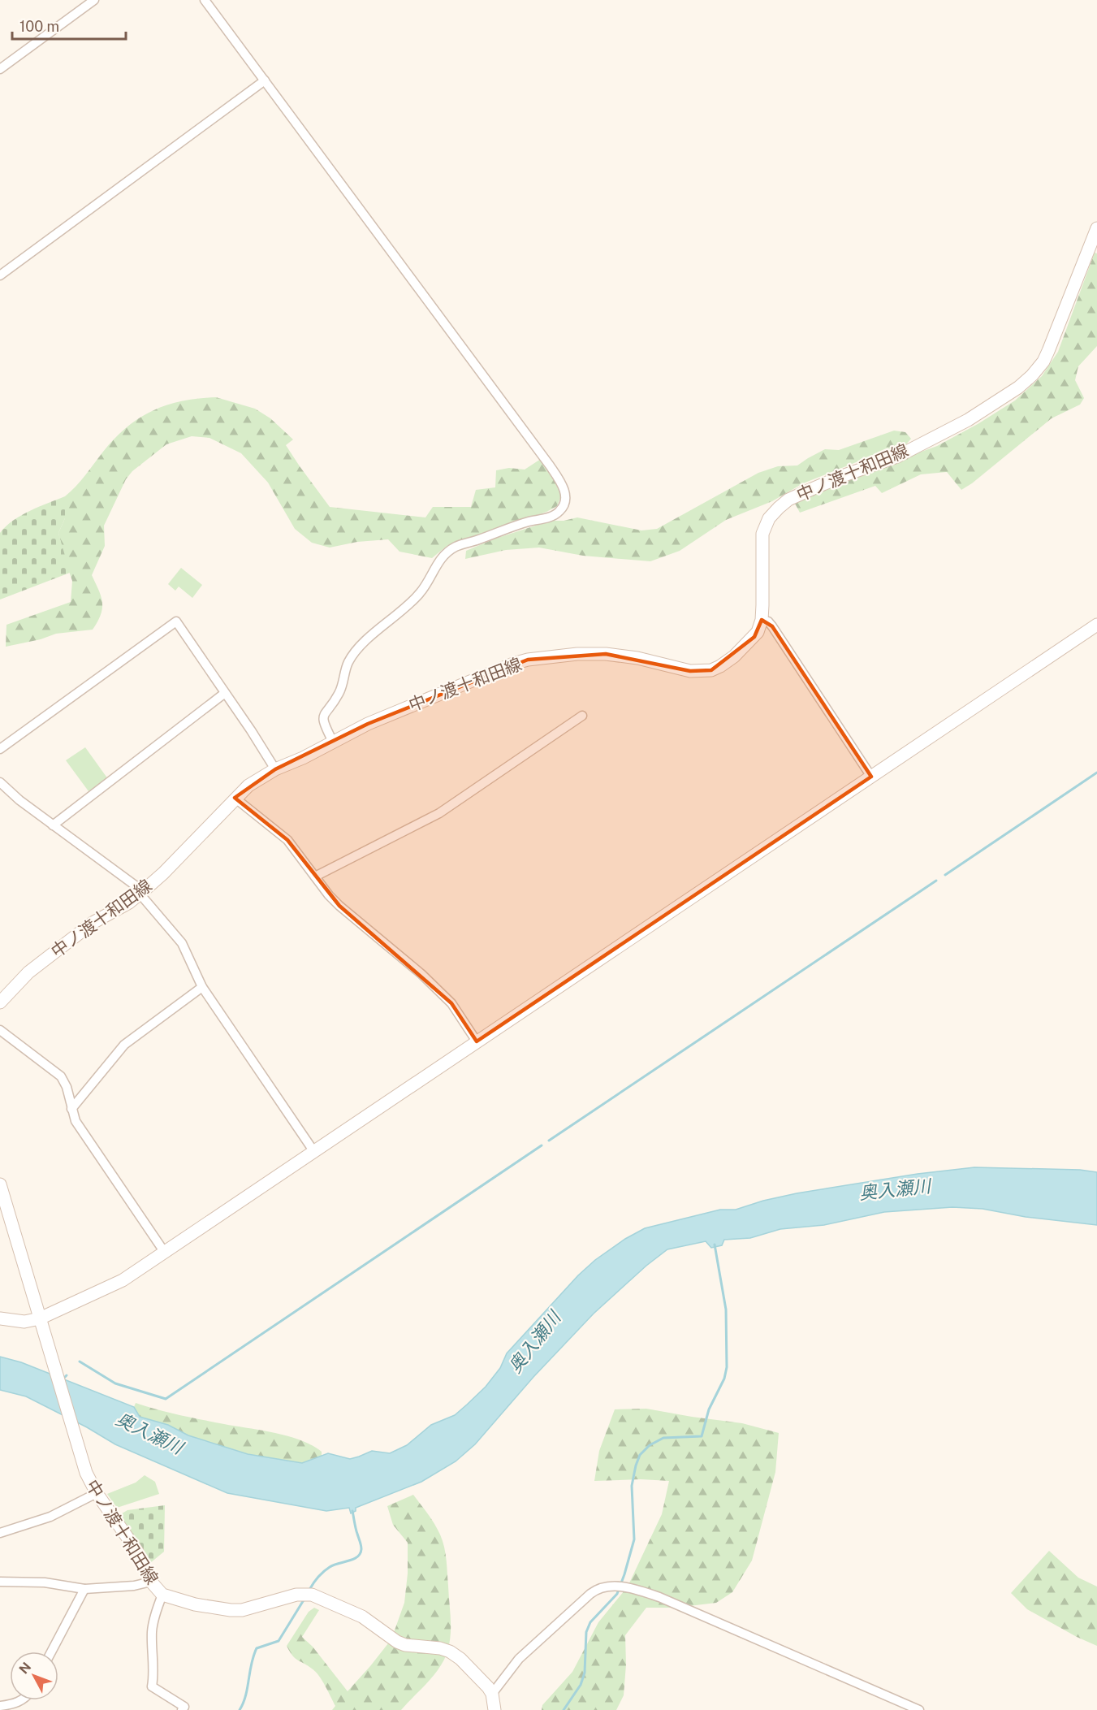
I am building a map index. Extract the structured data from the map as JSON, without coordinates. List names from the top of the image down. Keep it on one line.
{"streets":{"main road":["中ノ渡十和田線"]},"water":["奥入瀬川"],"scale_bar":"100 m","north":"top left"}
